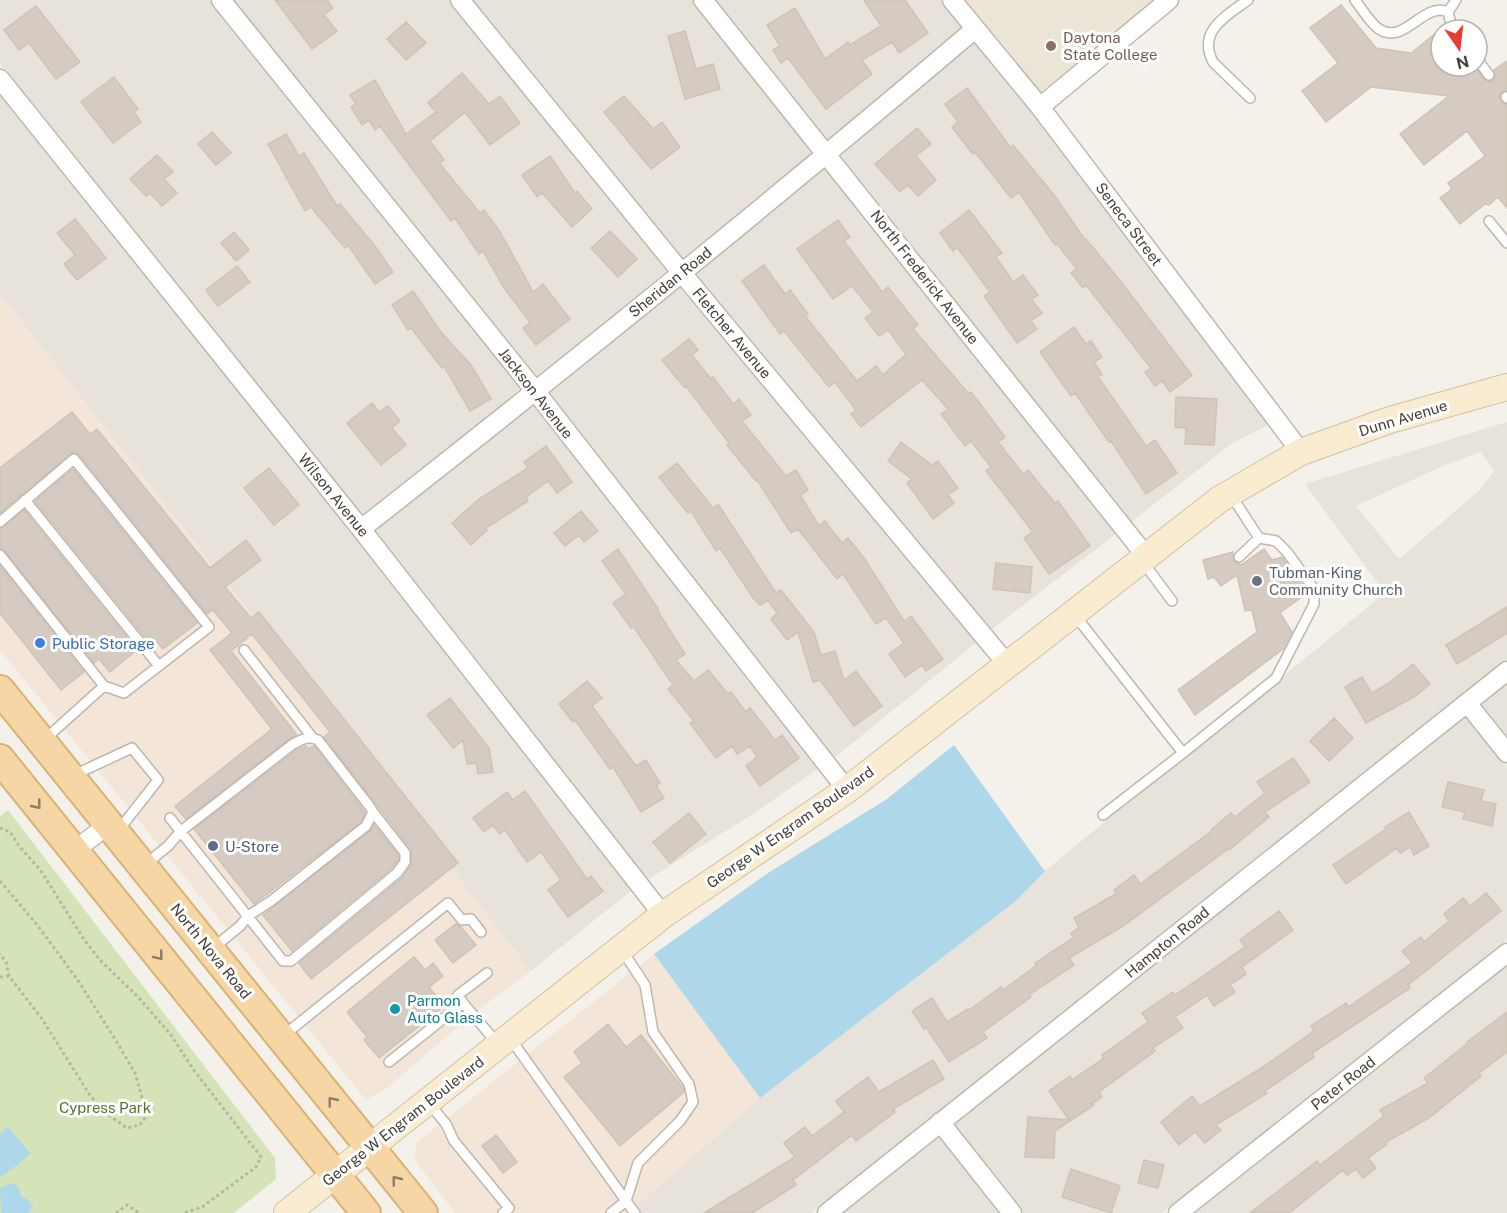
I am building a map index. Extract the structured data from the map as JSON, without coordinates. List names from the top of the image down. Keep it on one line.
{"streets":{"main road":["Dunn Avenue","George W Engram Boulevard","North Nova Road"],"street":["Seneca Street","North Frederick Avenue","Sheridan Road","Fletcher Avenue","Jackson Avenue","Wilson Avenue","Hampton Road","Peter Road"]},"crossings":[["Seneca Street","Sheridan Road"],["Seneca Street","Dunn Avenue"],["Seneca Street","George W Engram Boulevard"],["North Frederick Avenue","Sheridan Road"],["North Frederick Avenue","George W Engram Boulevard"],["Sheridan Road","Fletcher Avenue"],["Sheridan Road","Jackson Avenue"],["Sheridan Road","Wilson Avenue"],["Fletcher Avenue","George W Engram Boulevard"],["Jackson Avenue","George W Engram Boulevard"],["Dunn Avenue","George W Engram Boulevard"],["Wilson Avenue","George W Engram Boulevard"],["George W Engram Boulevard","North Nova Road"]],"parks":["Cypress Park"],"places":["Daytona State College","Tubman-King Community Church","Public Storage","U-Store","Parmon Auto Glass"],"north":"bottom"}
